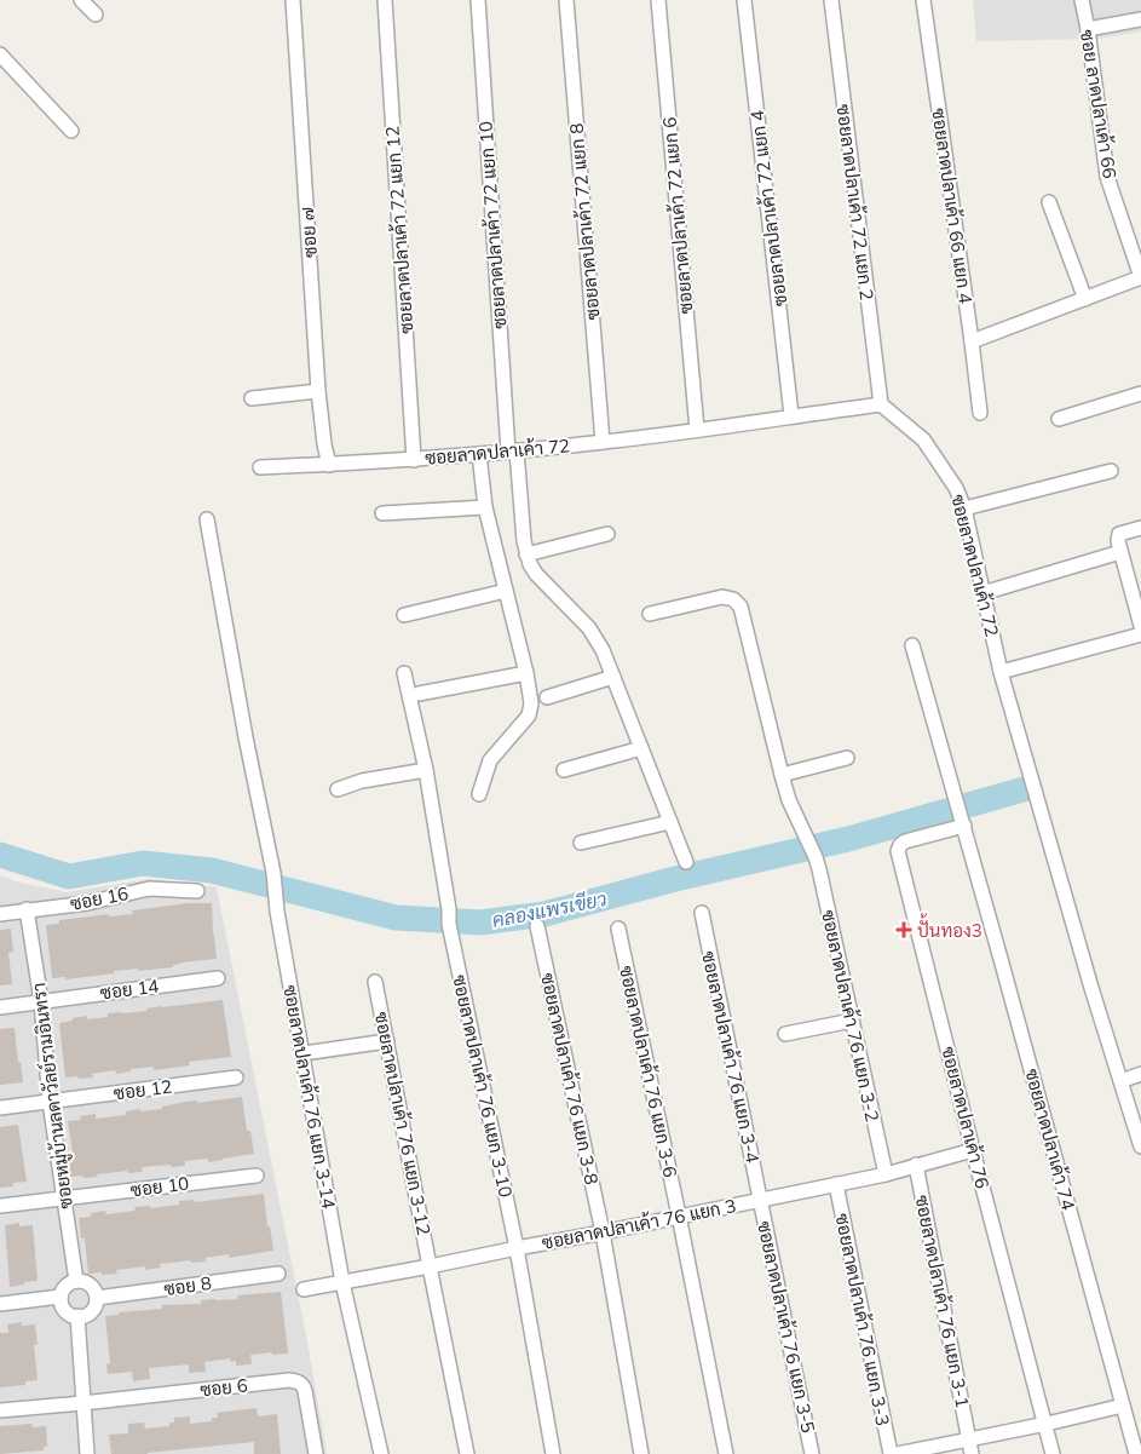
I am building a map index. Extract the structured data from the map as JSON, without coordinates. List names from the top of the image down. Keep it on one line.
{"streets":{"street":["ซอย ลาดปลาเค้า 66","ซอยลาดปลาเค้า 72 แยก 2","ซอยลาดปลาเค้า 66 แยก 4","ซอยลาดปลาเค้า 72 แยก 4","ซอยลาดปลาเค้า 72 แยก 6","ซอยลาดปลาเค้า 72 แยก 8","ซอยลาดปลาเค้า 72 แยก 10","ซอยลาดปลาเค้า 72 แยก 12","ซอย ๗","ซอยลาดปลาเค้า 72","ซอย 16","ซอย 14","ซอยลาดปลาเค้า 76 แยก 3-2","ซอยลาดปลาเค้า 76 แยก 3-4","ซอยลาดปลาเค้า 76 แยก 3-6","ซอยลาดปลาเค้า 76 แยก 3-8","ซอยลาดปลาเค้า 76 แยก 3-10","ซอย 12","ซอยหมู่บ้านลดาวัลย์รามอินทรา","ซอยลาดปลาเค้า 76 แยก 3-14","ซอยลาดปลาเค้า 76","ซอยลาดปลาเค้า 76 แยก 3-12","ซอยลาดปลาเค้า 74","ซอย 10","ซอยลาดปลาเค้า 76 แยก 3","ซอย 8","ซอยลาดปลาเค้า 76 แยก 3-1","ซอยลาดปลาเค้า 76 แยก 3-3","ซอยลาดปลาเค้า 76 แยก 3-5","ซอย 6"]},"crossings":[["ซอย ลาดปลาเค้า 66","ซอยลาดปลาเค้า 66 แยก 4"],["ซอยลาดปลาเค้า 72 แยก 2","ซอยลาดปลาเค้า 72"],["ซอยลาดปลาเค้า 72 แยก 4","ซอยลาดปลาเค้า 72"],["ซอยลาดปลาเค้า 72 แยก 6","ซอยลาดปลาเค้า 72"],["ซอยลาดปลาเค้า 72 แยก 8","ซอยลาดปลาเค้า 72"],["ซอยลาดปลาเค้า 72 แยก 10","ซอยลาดปลาเค้า 72"],["ซอยลาดปลาเค้า 72 แยก 12","ซอยลาดปลาเค้า 72"],["ซอย ๗","ซอยลาดปลาเค้า 72"],["ซอย 16","ซอยหมู่บ้านลดาวัลย์รามอินทรา"],["ซอย 14","ซอยหมู่บ้านลดาวัลย์รามอินทรา"],["ซอยลาดปลาเค้า 76 แยก 3-2","ซอยลาดปลาเค้า 76 แยก 3"],["ซอยลาดปลาเค้า 76 แยก 3-4","ซอยลาดปลาเค้า 76 แยก 3"],["ซอยลาดปลาเค้า 76 แยก 3-4","ซอยลาดปลาเค้า 76 แยก 3-5"],["ซอยลาดปลาเค้า 76 แยก 3-6","ซอยลาดปลาเค้า 76 แยก 3"],["ซอยลาดปลาเค้า 76 แยก 3-8","ซอยลาดปลาเค้า 76 แยก 3"],["ซอยลาดปลาเค้า 76 แยก 3-10","ซอยลาดปลาเค้า 76 แยก 3"],["ซอย 12","ซอยหมู่บ้านลดาวัลย์รามอินทรา"],["ซอยหมู่บ้านลดาวัลย์รามอินทรา","ซอย 10"],["ซอยหมู่บ้านลดาวัลย์รามอินทรา","ซอย 8"],["ซอยลาดปลาเค้า 76 แยก 3-14","ซอยลาดปลาเค้า 76 แยก 3"],["ซอยลาดปลาเค้า 76","ซอยลาดปลาเค้า 74"],["ซอยลาดปลาเค้า 76","ซอยลาดปลาเค้า 76 แยก 3"],["ซอยลาดปลาเค้า 76 แยก 3-12","ซอยลาดปลาเค้า 76 แยก 3"],["ซอยลาดปลาเค้า 76 แยก 3","ซอยลาดปลาเค้า 76 แยก 3-1"],["ซอยลาดปลาเค้า 76 แยก 3","ซอยลาดปลาเค้า 76 แยก 3-3"],["ซอยลาดปลาเค้า 76 แยก 3","ซอยลาดปลาเค้า 76 แยก 3-5"]],"water":["คลองแพรเขียว"],"places":{"health":["ปั้นทอง3"]}}
